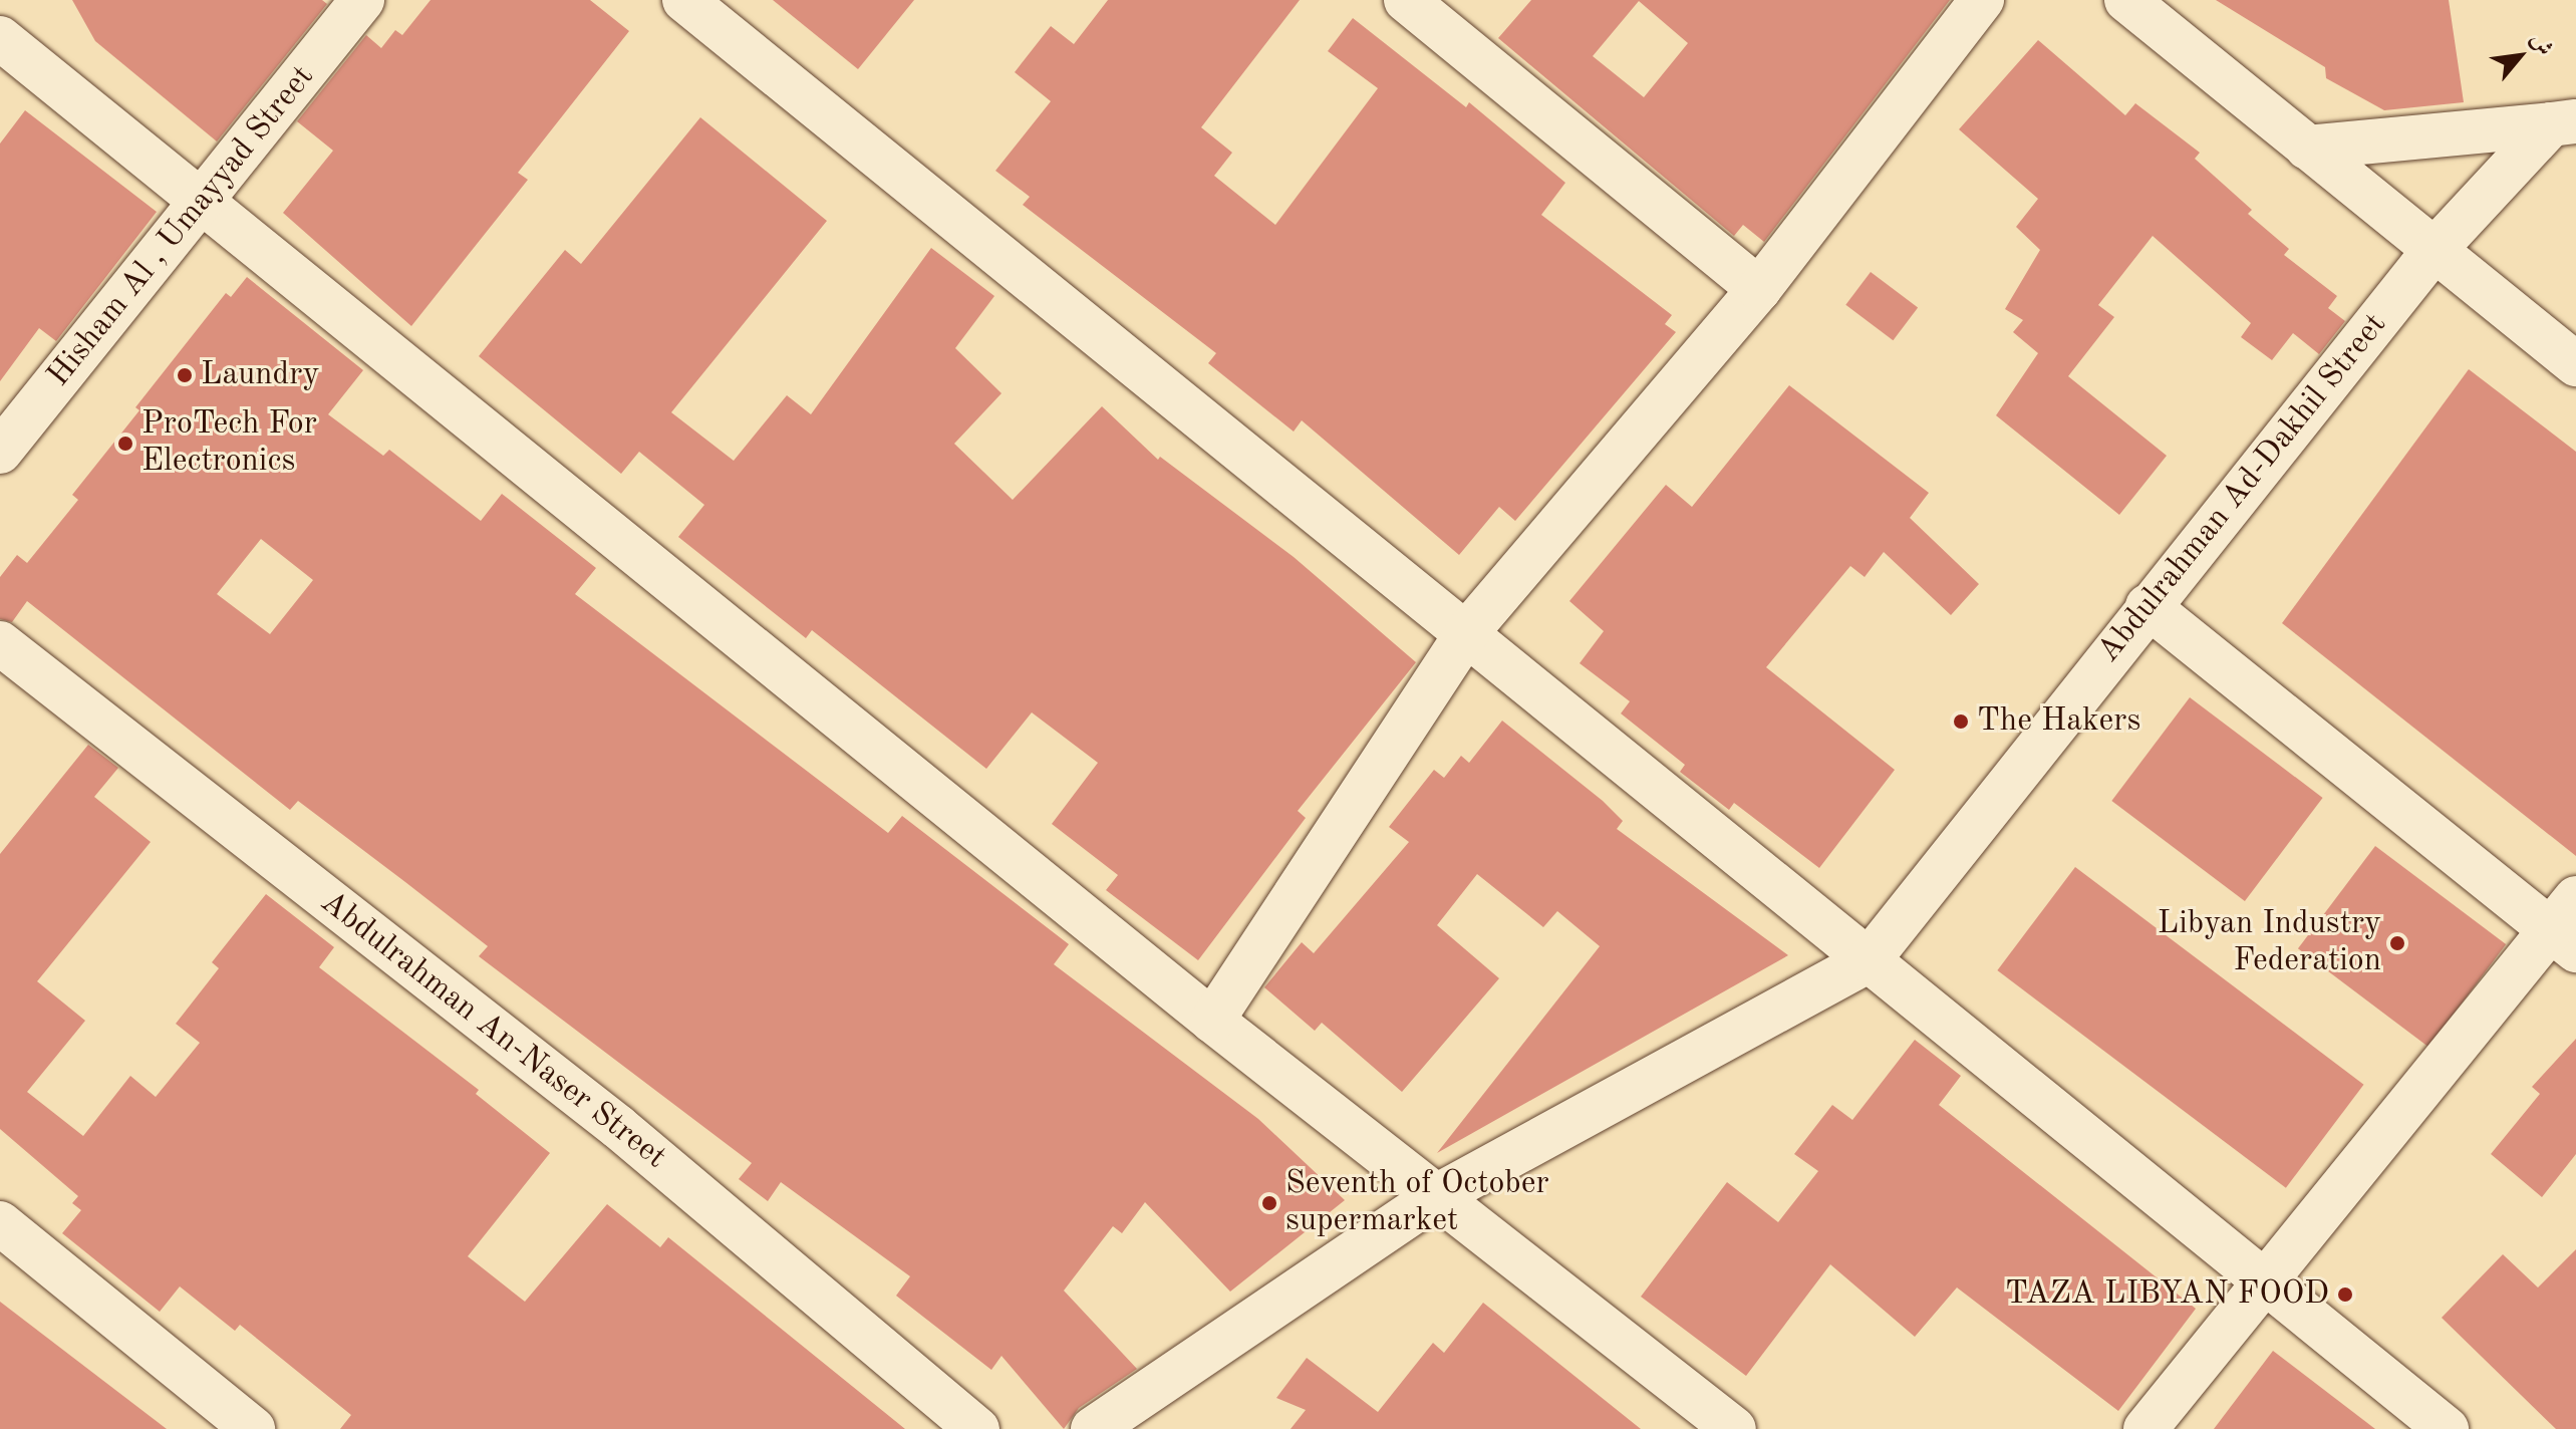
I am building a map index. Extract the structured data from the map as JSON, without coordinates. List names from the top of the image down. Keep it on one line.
{"streets":{"street":["Hisham Al , Umayyad Street","Abdulrahman Ad-Dakhil Street","Abdulrahman An-Naser Street"]},"places":["Laundry","ProTech For Electronics","The Hakers","Libyan Industry Federation","Seventh of October supermarket","TAZA LIBYAN FOOD"],"north":"top right"}
